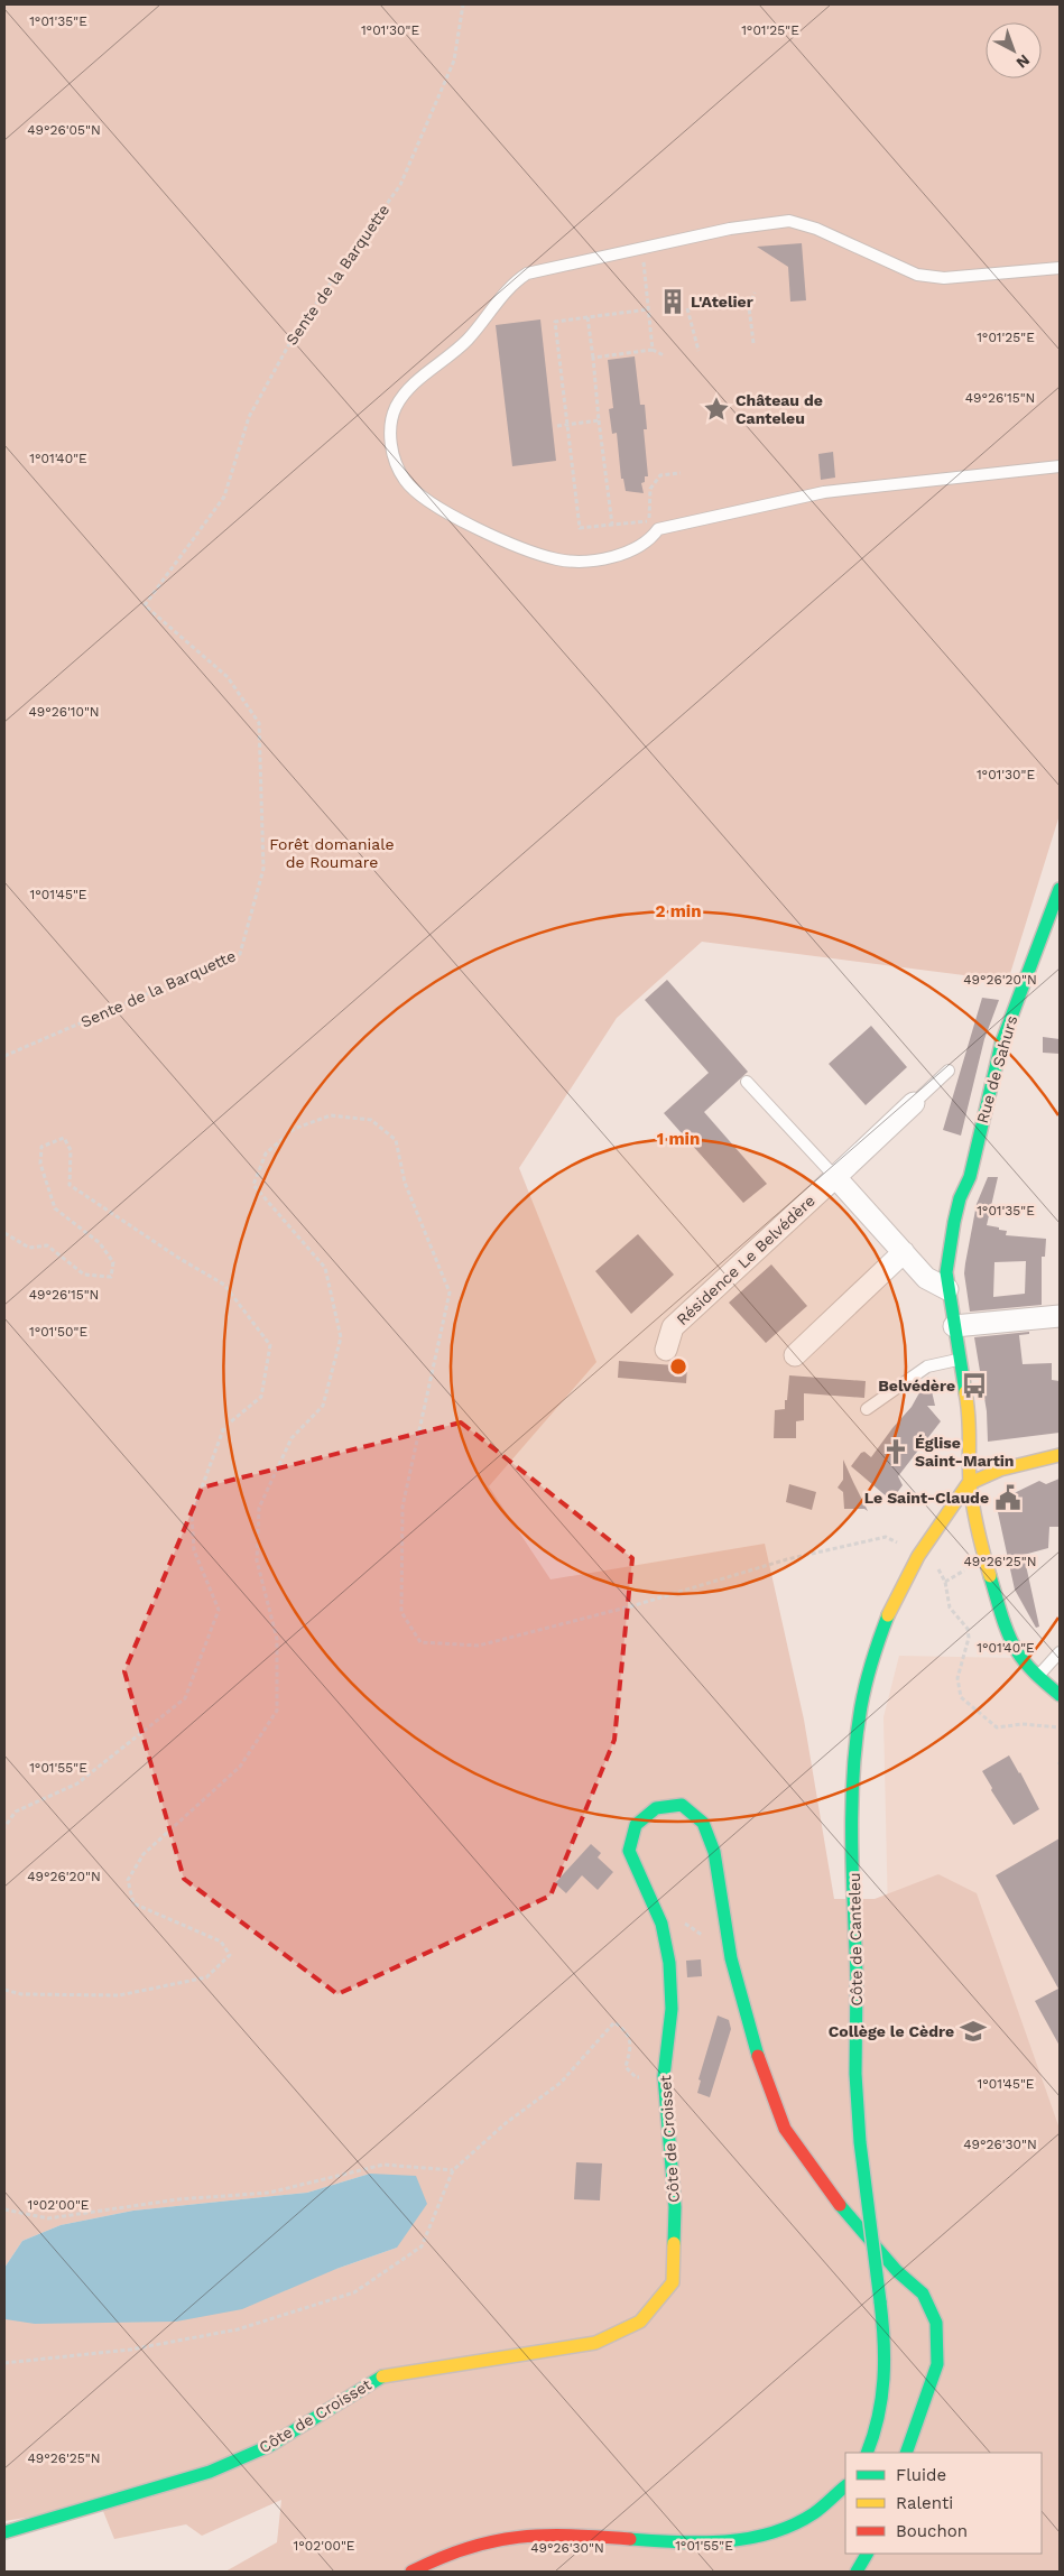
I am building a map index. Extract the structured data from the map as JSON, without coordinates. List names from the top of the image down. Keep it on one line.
{"streets":{"street":["Rue de Sahurs","Résidence Le Belvédère","Côte de Canteleu","Côte de Croisset"],"path":["Sente de la Barquette"]},"crossings":[["Rue de Sahurs","Côte de Canteleu"]],"parks":["Forêt domaniale de Roumare"],"places":{"building":["L'Atelier"],"place":["Château de Canteleu"],"bus stop":["Belvédère"],"church":["Église Saint-Martin"],"public building":["Le Saint-Claude"],"school or university":["Collège le Cèdre"]},"legend":["Fluide","Ralenti","Bouchon"],"north":"bottom right","coordinates":["1°01'35\"E","1°01'30\"E","1°01'25\"E","49°26'05\"N","49°26'15\"N","1°01'40\"E","49°26'10\"N","1°01'45\"E","49°26'20\"N","1°01'50\"E","49°26'25\"N","1°01'55\"E","49°26'30\"N","1°02'00\"E"],"rings":["2 min","1 min"]}
